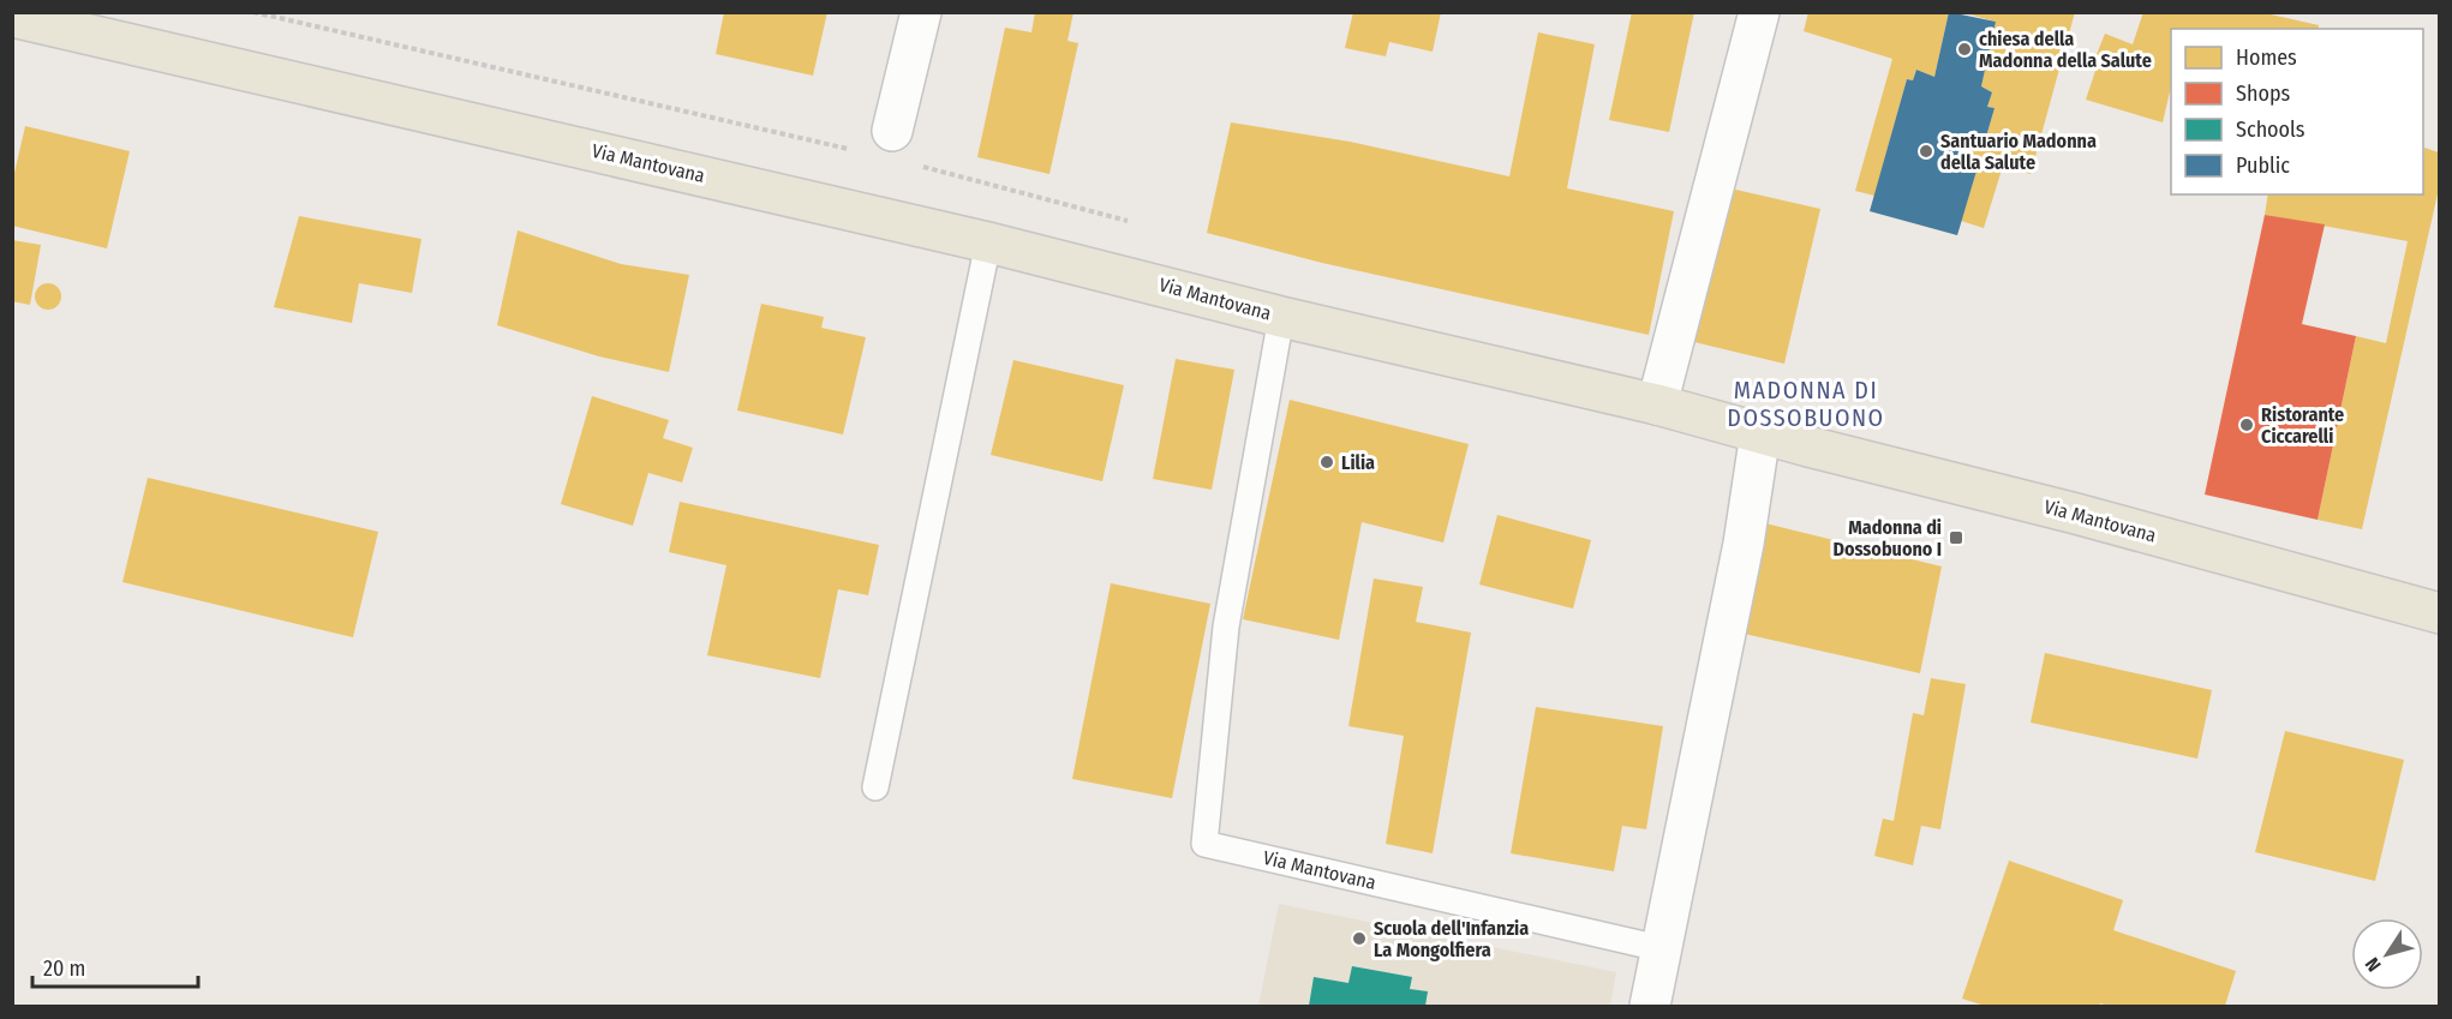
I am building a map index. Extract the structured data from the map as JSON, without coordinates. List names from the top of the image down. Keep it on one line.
{"streets":{"main road":["Via Mantovana"]},"districts":["MADONNA DI DOSSOBUONO"],"places":{"other":["chiesa della Madonna della Salute","Santuario Madonna della Salute","Ristorante Ciccarelli","Lilia","Scuola dell'Infanzia La Mongolfiera"],"transit":["Madonna di Dossobuono I"]},"legend":["Homes","Shops","Schools","Public"],"scale_bar":"20 m","north":"bottom left"}
